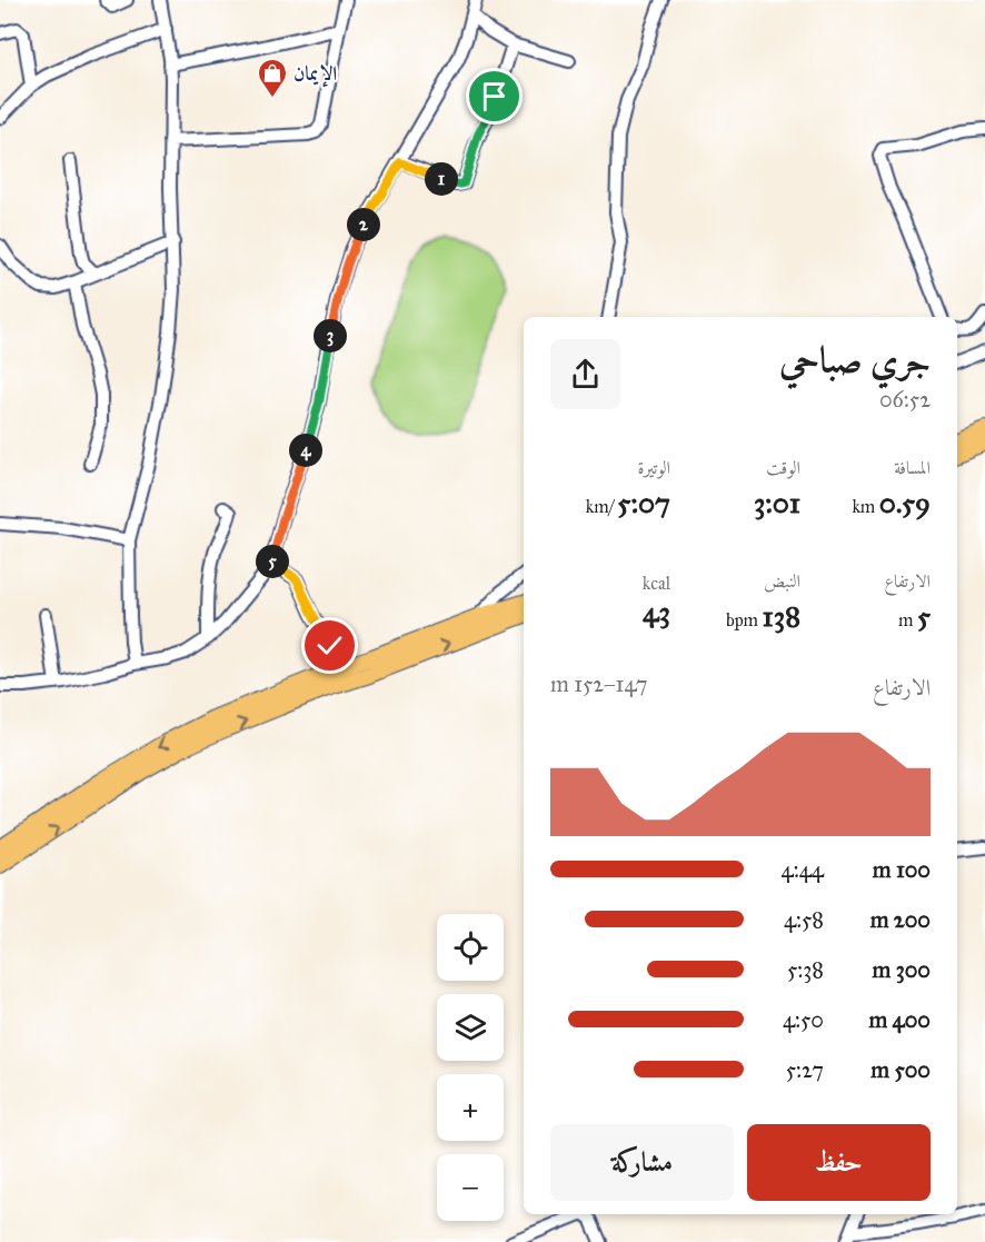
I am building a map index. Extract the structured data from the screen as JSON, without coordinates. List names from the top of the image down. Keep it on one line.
{"places":{"shop":["الإيمان"]},"page":{"pins":["1","2","3","4","5"],"heading":["جري صباحي","06:52"],"stats":[["المسافة","0.59 km"],["الوقت","3:01"],["الوتيرة","5:07 /km"],["الارتفاع","5 m"],["النبض","138 bpm"],["kcal","43"]],"chart":["الارتفاع","147–152 m"],"list":[{"name":"100 m","note":"4:44"},{"name":"200 m","note":"4:58"},{"name":"300 m","note":"5:38"},{"name":"400 m","note":"4:50"},{"name":"500 m","note":"5:27"}],"map_buttons":["+","−"],"buttons":["حفظ","مشاركة"]}}
